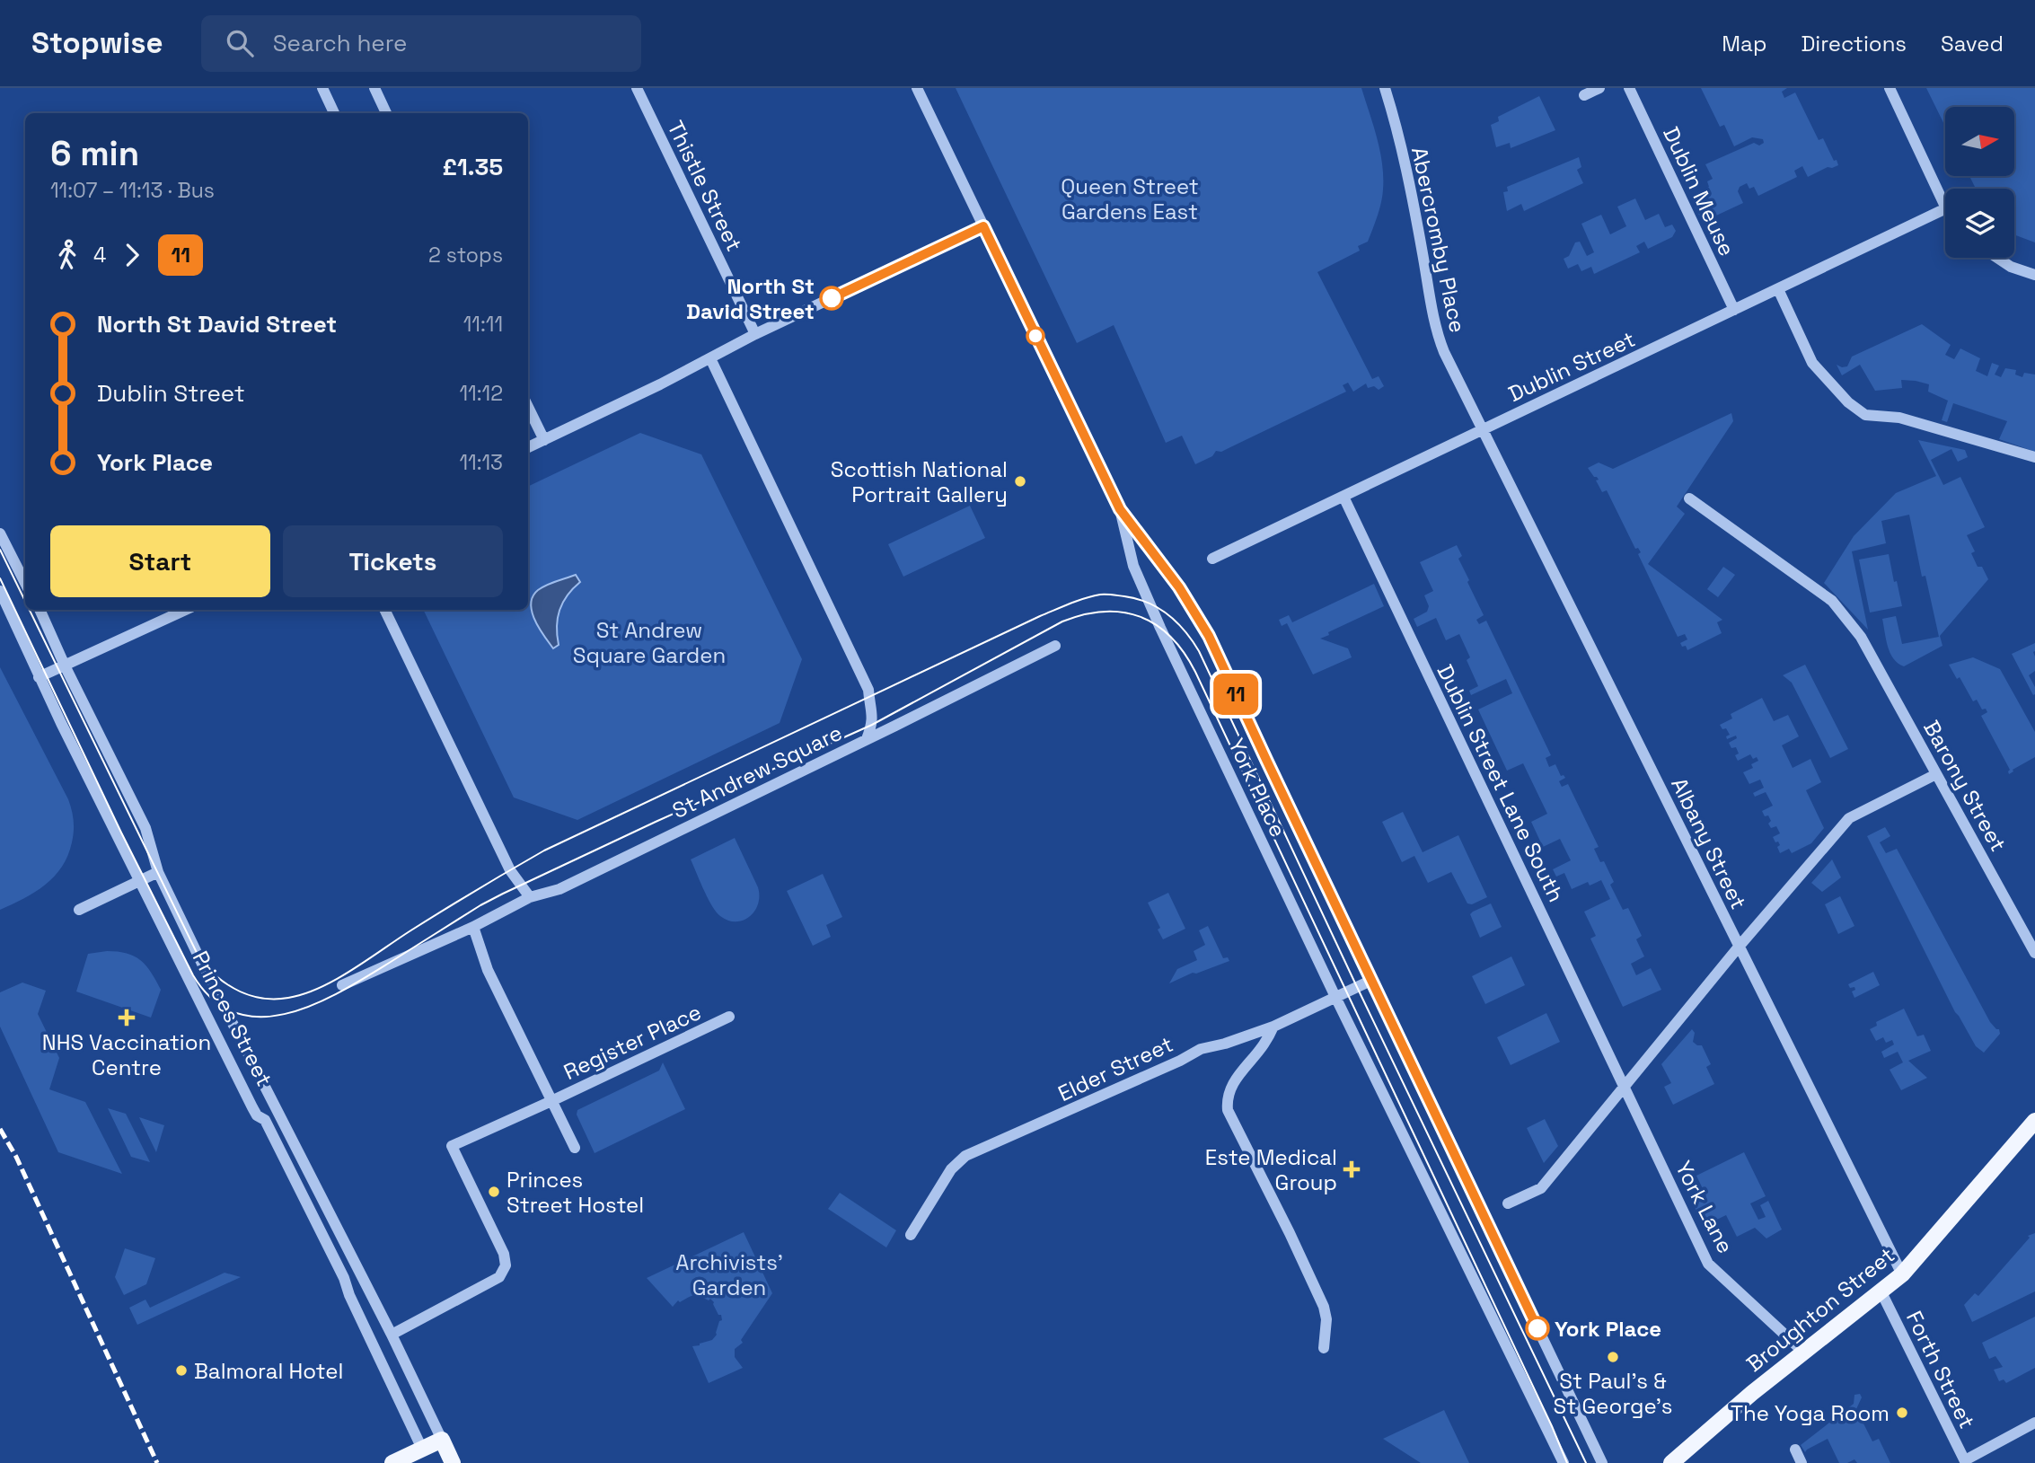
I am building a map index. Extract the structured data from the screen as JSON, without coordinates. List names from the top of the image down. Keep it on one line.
{"streets":{"main road":["Princes Street","Broughton Street"],"street":["Thistle Street","Dublin Meuse","Abercromby Place","Dublin Street","St Andrew Square","Dublin Street Lane South","Barony Street","York Place","Albany Street","Register Place","Elder Street","York Lane","Forth Street"]},"crossings":[["Dublin Meuse","Dublin Street"],["Abercromby Place","Dublin Street"],["Abercromby Place","Albany Street"],["Dublin Street","Dublin Street Lane South"],["Dublin Street","Albany Street"],["Dublin Street Lane South","York Lane"],["York Place","Elder Street"],["Albany Street","Broughton Street"],["Princes Street","Register Place"],["York Lane","Broughton Street"],["Broughton Street","Forth Street"]],"parks":["Queen Street Gardens East","St Andrew Square Garden","Archivists' Garden"],"places":{"other":["North St David Street","Scottish National Portrait Gallery","Princes Street Hostel","York Place","St Paul's & St George's","Balmoral Hotel","The Yoga Room"],"health":["NHS Vaccination Centre","Este Medical Group"]},"lines":["bus line 11"],"north":"right","page":{"header":"Stopwise","search":"Search here","nav":["Map","Directions","Saved"],"on_map":"11","heading":["6 min","11:07 – 11:13 · Bus","£1.35"],"legs":["4","11","2 stops"],"list":[{"name":"North St David Street","value":"11:11"},{"name":"Dublin Street","value":"11:12"},{"name":"York Place","value":"11:13"}],"buttons":["Start","Tickets"]}}
